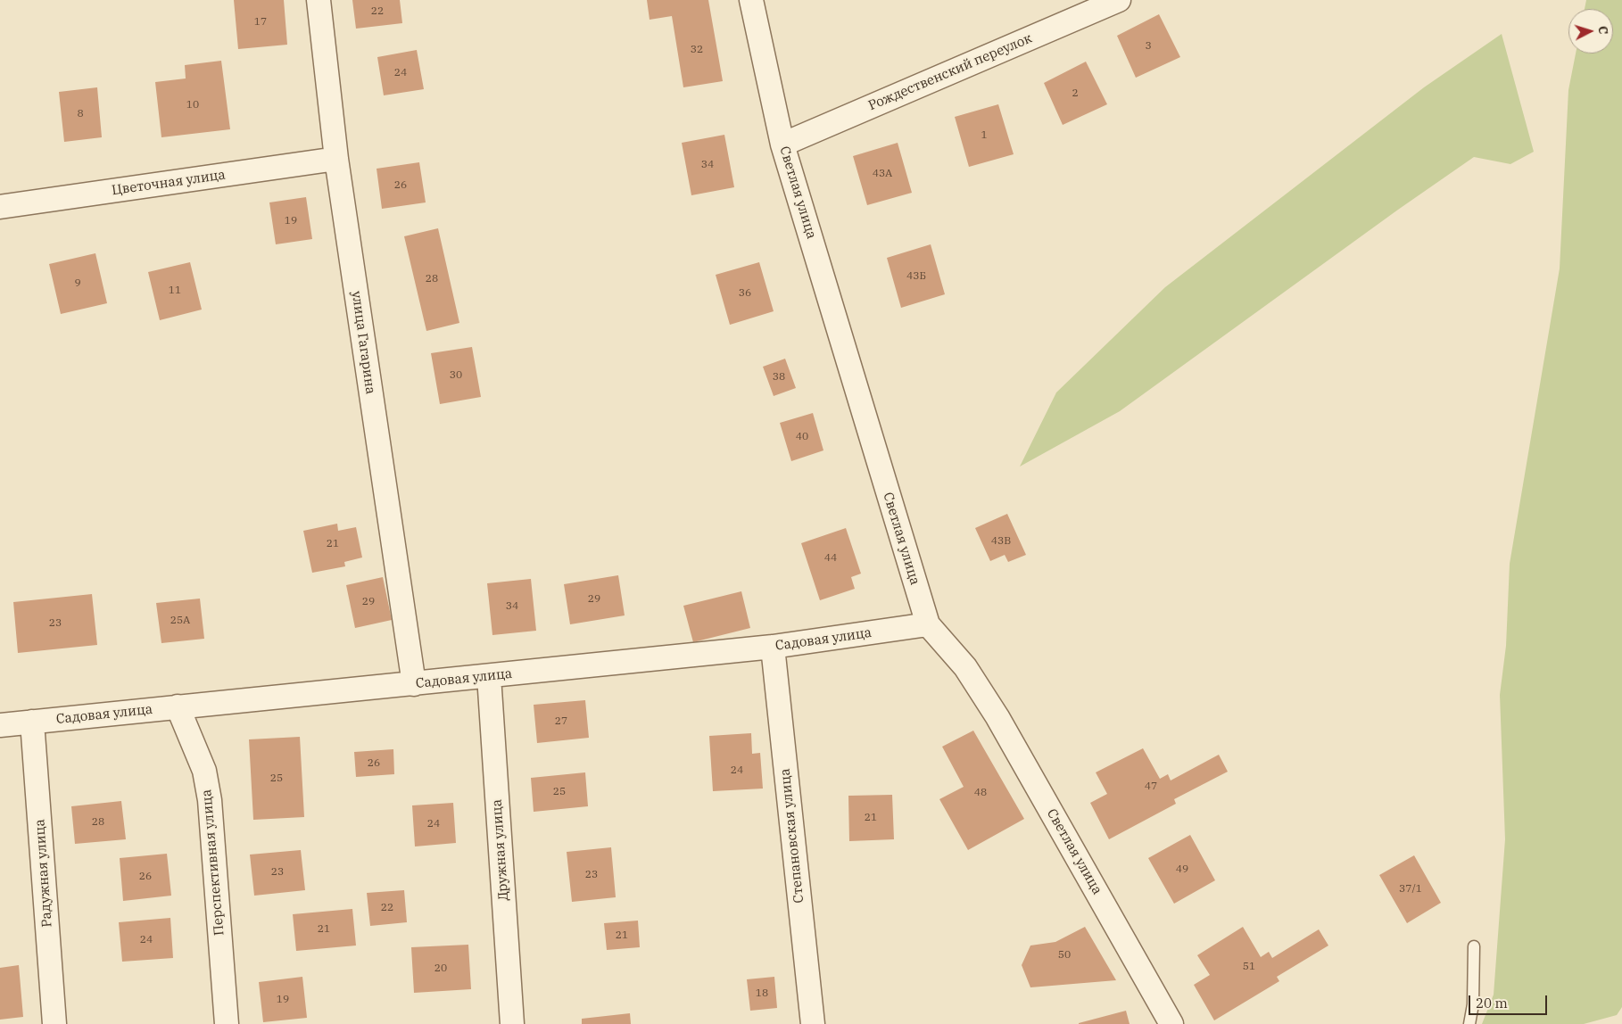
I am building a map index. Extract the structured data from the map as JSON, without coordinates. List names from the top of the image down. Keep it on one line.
{"streets":{"street":["Рождественский переулок","Цветочная улица","Светлая улица","улица Гагарина","Садовая улица","Степановская улица","Дружная улица","Перспективная улица","Радужная улица"]},"crossings":[["Рождественский переулок","Светлая улица"],["Цветочная улица","улица Гагарина"],["Светлая улица","Садовая улица"],["улица Гагарина","Садовая улица"],["Садовая улица","Степановская улица"],["Садовая улица","Дружная улица"],["Садовая улица","Перспективная улица"],["Садовая улица","Радужная улица"]],"house_numbers":["22","17","3","32","24","2","10","8","1","34","43А","26","19","43Б","28","9","11","36","30","38","40","43В","21","44","29","29","34","25А","23","27","26","24","25","47","25","48","21","28","24","49","23","23","26","37/1","22","21","21","24","50","51","20","18","19"],"scale_bar":"20 m","north":"right"}
